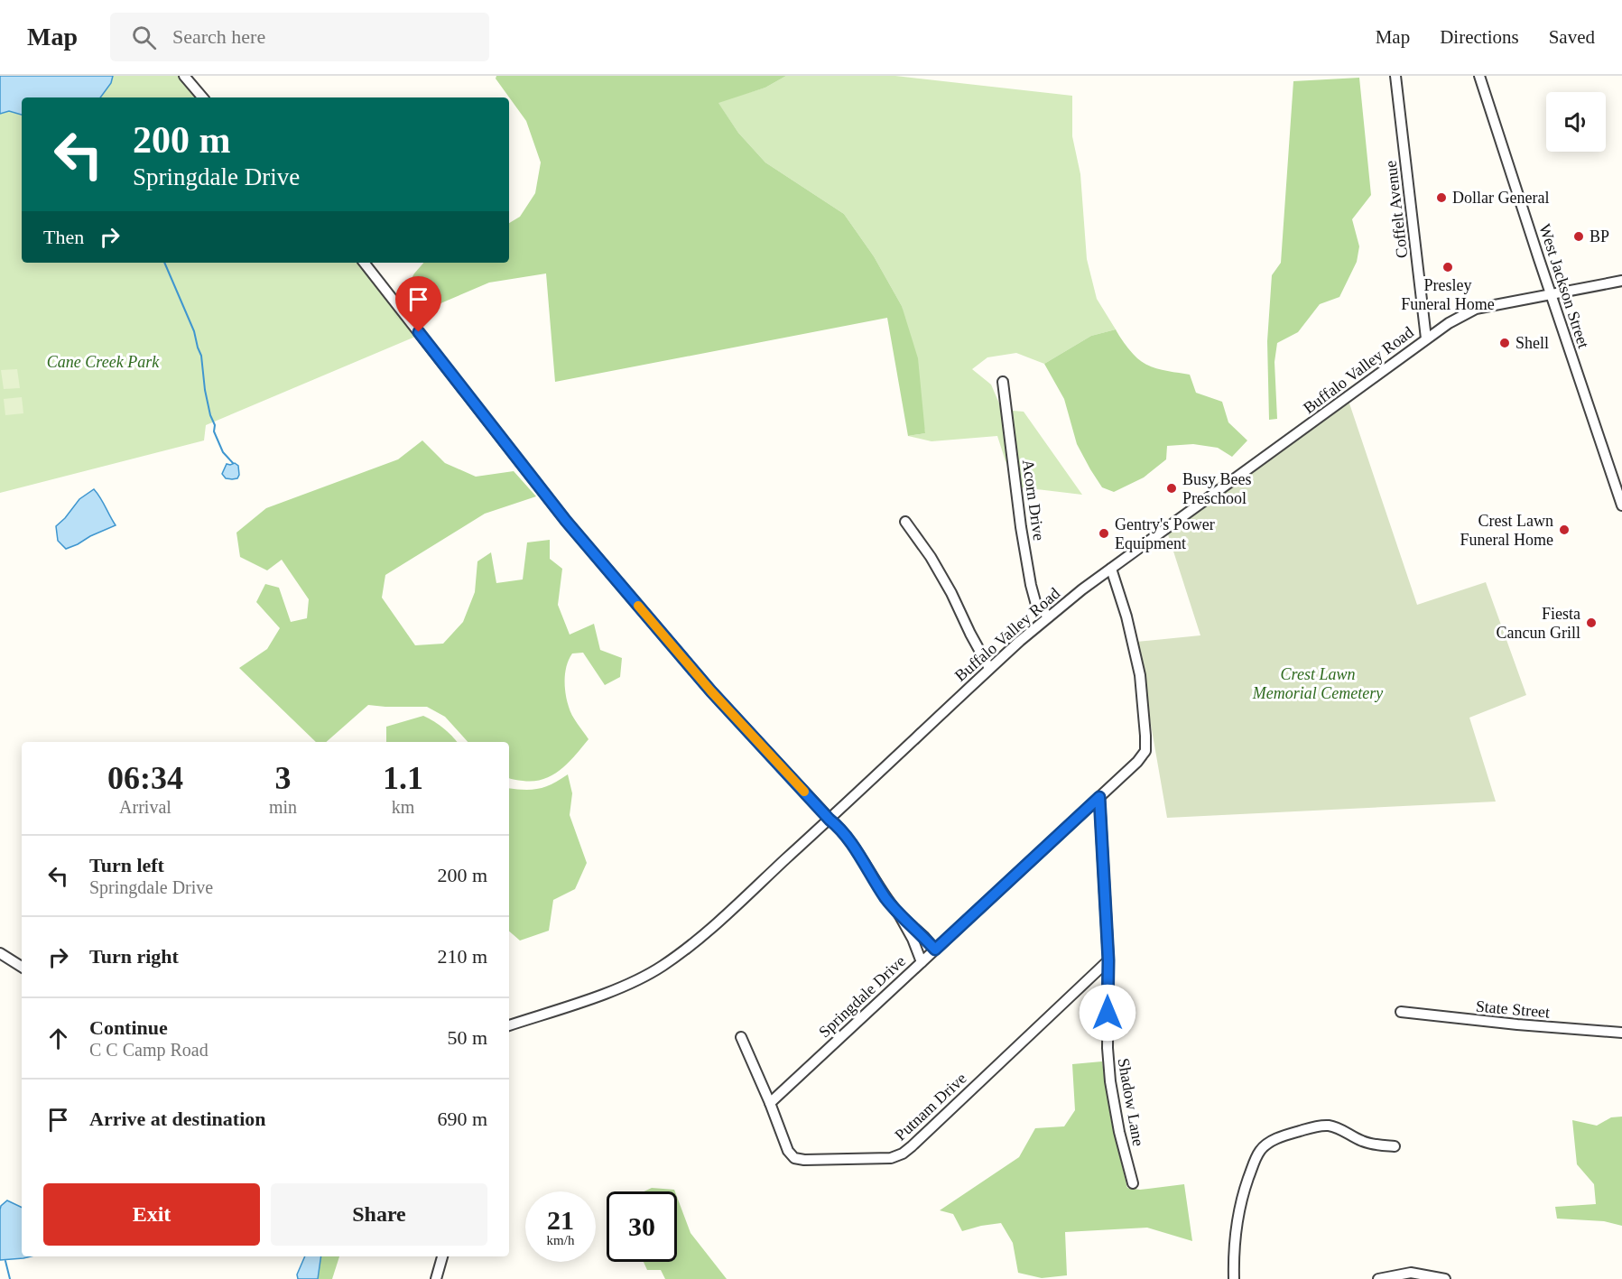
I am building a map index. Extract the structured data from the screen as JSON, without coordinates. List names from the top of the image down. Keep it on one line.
{"streets":{"street":["Coffelt Avenue","West Jackson Street","Buffalo Valley Road","Acorn Drive","Springdale Drive","State Street","Shadow Lane","Putnam Drive"]},"crossings":[["Coffelt Avenue","Buffalo Valley Road"],["West Jackson Street","Buffalo Valley Road"],["Buffalo Valley Road","Acorn Drive"],["Buffalo Valley Road","Springdale Drive"],["Springdale Drive","Shadow Lane"],["Springdale Drive","Putnam Drive"],["Shadow Lane","Putnam Drive"]],"parks":["Cane Creek Park","Crest Lawn Memorial Cemetery"],"places":["Dollar General","BP","Presley Funeral Home","Shell","Busy Bees Preschool","Crest Lawn Funeral Home","Gentry's Power Equipment","Fiesta Cancun Grill"],"page":{"header":"Map","search":"Search here","nav":["Map","Directions","Saved"],"turn":["200 m","Springdale Drive"],"then":"Then","eta":["06:34","Arrival","3","min","1.1","km"],"list":[{"name":"Turn left","note":"Springdale Drive","value":"200 m"},{"name":"Turn right","value":"210 m"},{"name":"Continue","note":"C C Camp Road","value":"50 m"},{"name":"Arrive at destination","value":"690 m"}],"buttons":["Exit","Share"],"speed":"21 km/h","limit":"30"}}
